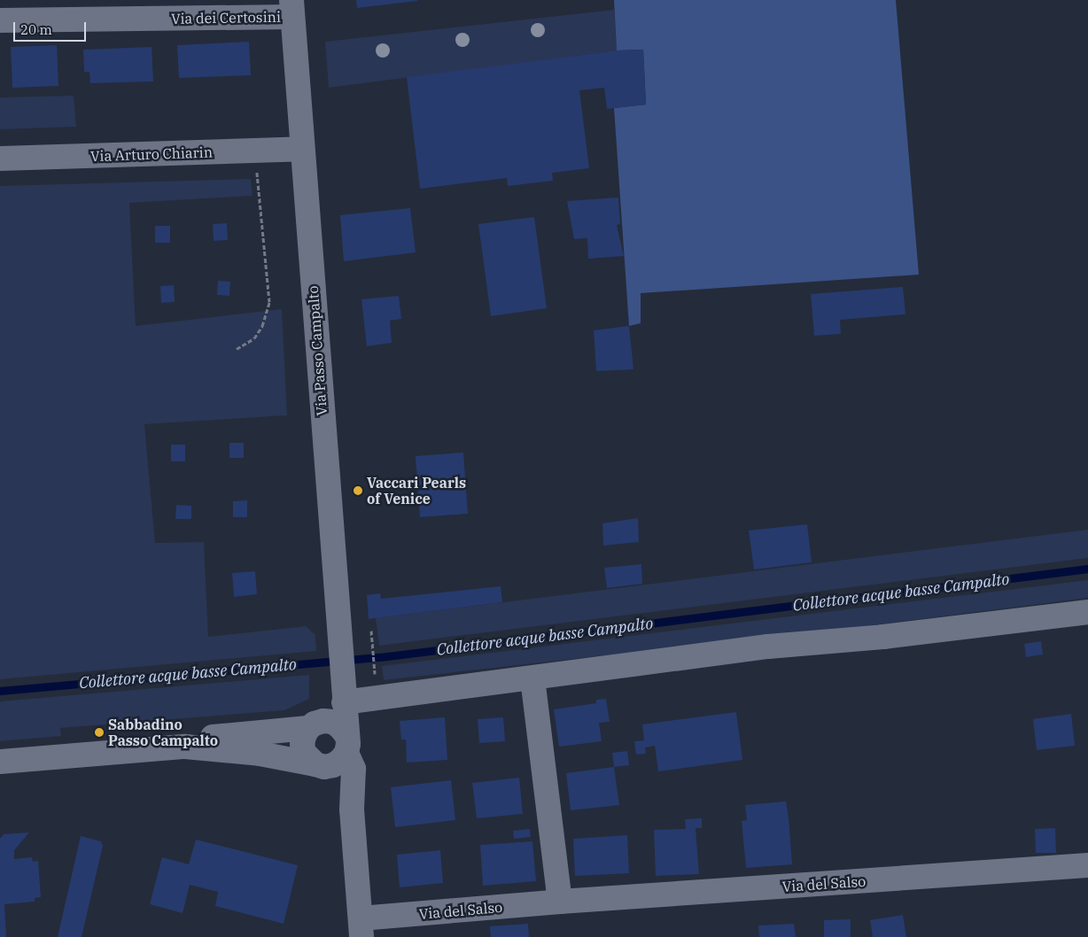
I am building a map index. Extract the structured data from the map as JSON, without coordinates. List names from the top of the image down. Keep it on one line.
{"streets":{"street":["Via dei Certosini","Via Arturo Chiarin","Via Passo Campalto","Via del Salso"]},"crossings":[["Via dei Certosini","Via Passo Campalto"],["Via Arturo Chiarin","Via Passo Campalto"],["Via Passo Campalto","Via del Salso"]],"water":["Collettore acque basse Campalto"],"places":["Vaccari Pearls of Venice","Sabbadino Passo Campalto"],"scale_bar":"20 m"}
